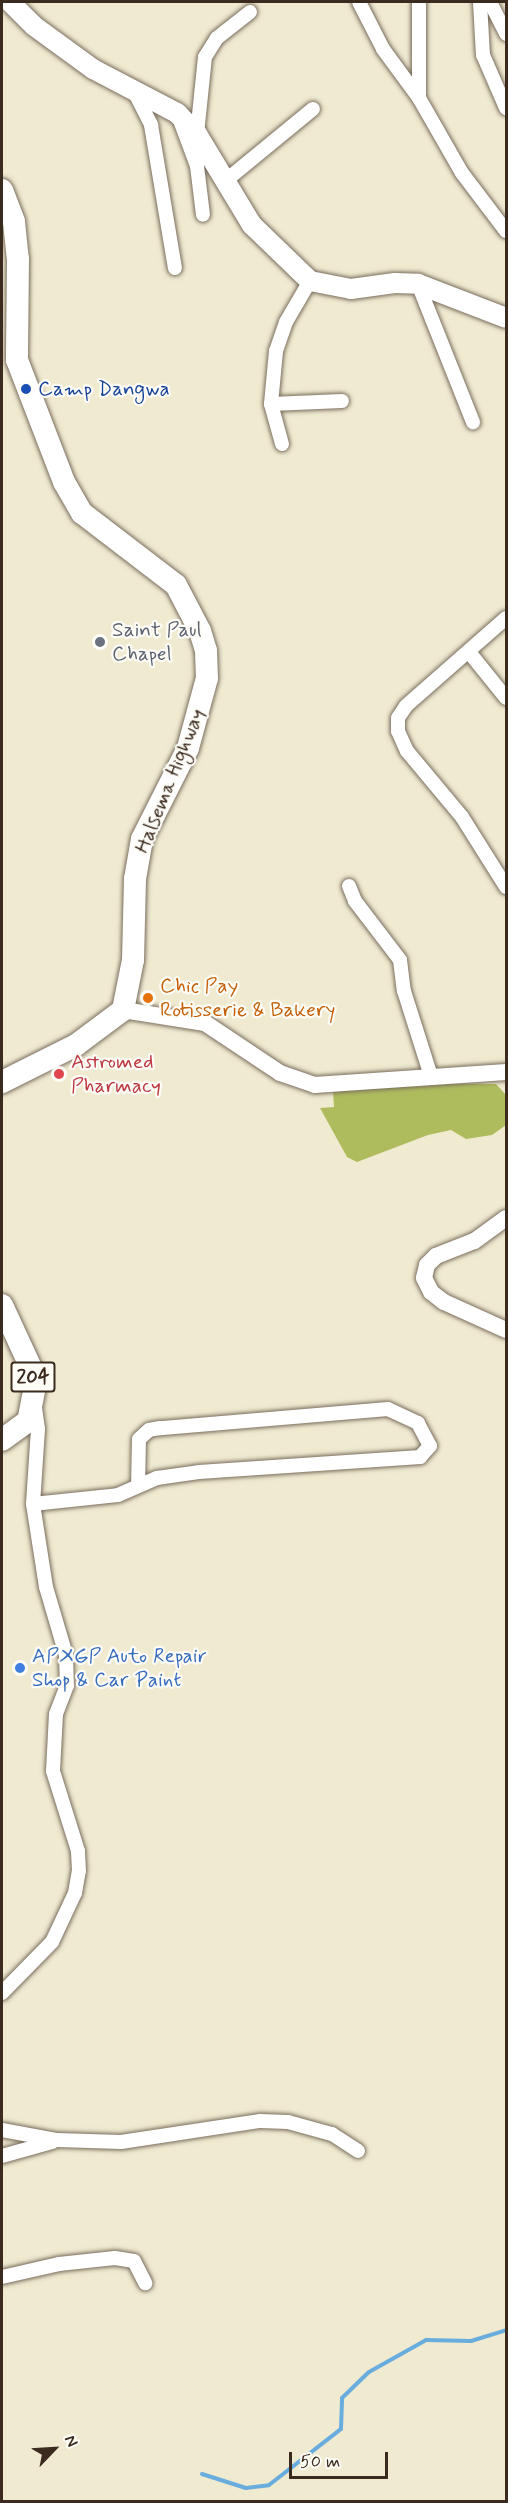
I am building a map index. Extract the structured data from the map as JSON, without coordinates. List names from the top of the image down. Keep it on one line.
{"streets":{"highway":["Halsema Highway","204"]},"places":["Camp Dangwa","Saint Paul Chapel","Chic Pay Rotisserie & Bakery","Astromed Pharmacy","APXGP Auto Repair Shop & Car Paint"],"scale_bar":"50 m","north":"top right"}
